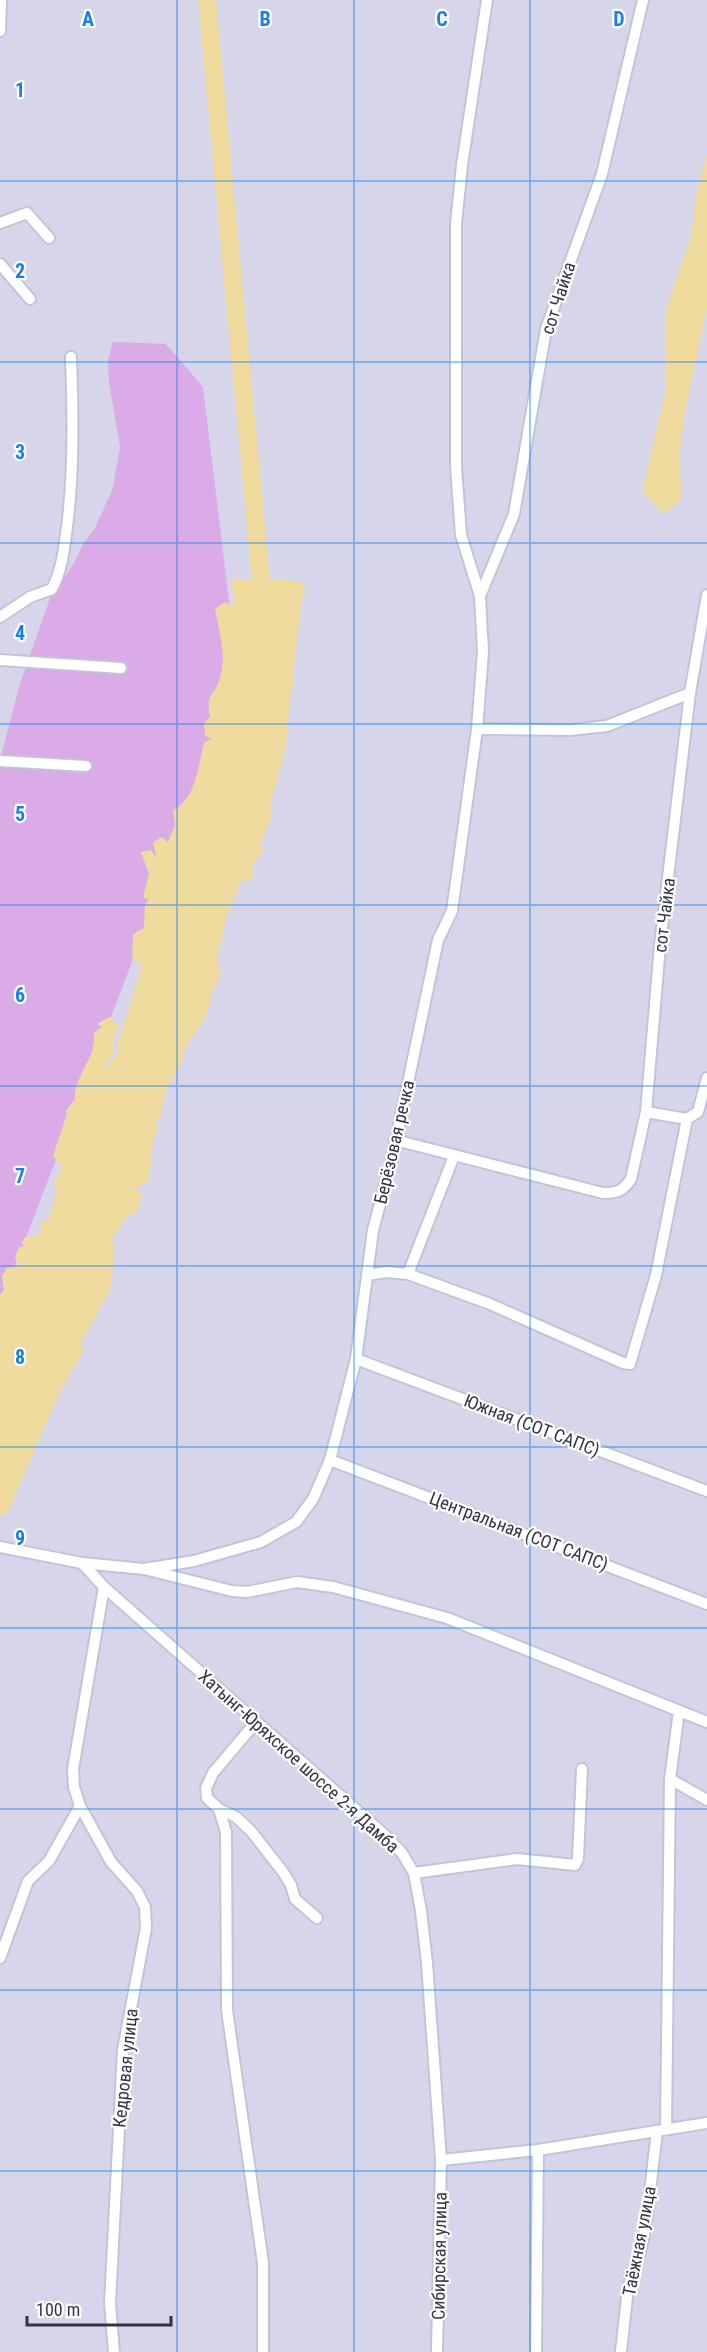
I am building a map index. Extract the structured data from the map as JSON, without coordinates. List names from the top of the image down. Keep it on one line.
{"streets":{"street":["сот Чайка","Берёзовая речка","Южная (СОТ САПС)","Центральная (СОТ САПС)","Хатынг-Юряхское шоссе 2-я Дамба","Кедровая улица","Таёжная улица","Сибирская улица"]},"crossings":[["сот Чайка","Берёзовая речка"],["Берёзовая речка","Южная (СОТ САПС)"],["Берёзовая речка","Центральная (СОТ САПС)"],["Хатынг-Юряхское шоссе 2-я Дамба","Кедровая улица"],["Хатынг-Юряхское шоссе 2-я Дамба","Сибирская улица"]],"scale_bar":"100 m","grid":{"columns":["A","B","C","D"],"rows":["1","2","3","4","5","6","7","8","9"]}}
